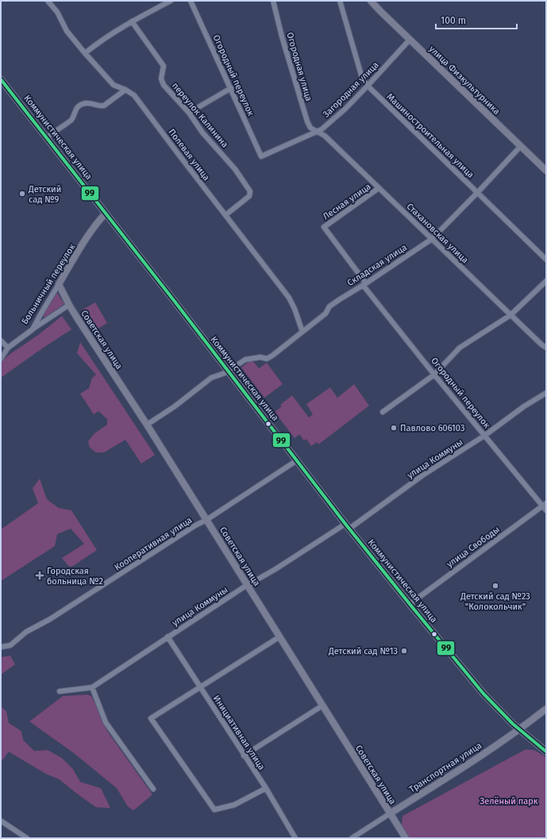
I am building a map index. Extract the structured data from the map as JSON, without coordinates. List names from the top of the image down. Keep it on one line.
{"streets":{"street":["Огородная улица","Огородный переулок","улица Физкультурника","Загородная улица","переулок Калинина","Машиностроительная улица","Коммунистическая улица","Полевая улица","Лесная улица","Стахановская улица","Складская улица","Больничный переулок","Советская улица","улица Коммуны","Кооперативная улица","улица Свободы","Инициативная улица","Транспортная улица"]},"crossings":[["Огородная улица","Загородная улица"],["Огородная улица","Стахановская улица"],["Огородный переулок","Загородная улица"],["Огородный переулок","Лесная улица"],["Огородный переулок","Складская улица"],["Огородный переулок","улица Коммуны"],["Огородный переулок","улица Свободы"],["улица Физкультурника","Загородная улица"],["улица Физкультурника","Складская улица"],["Загородная улица","Машиностроительная улица"],["Загородная улица","Стахановская улица"],["переулок Калинина","Полевая улица"],["Машиностроительная улица","Складская улица"],["Коммунистическая улица","Складская улица"],["Коммунистическая улица","Больничный переулок"],["Коммунистическая улица","улица Коммуны"],["Коммунистическая улица","Кооперативная улица"],["Коммунистическая улица","улица Свободы"],["Коммунистическая улица","Транспортная улица"],["Полевая улица","Складская улица"],["Лесная улица","Стахановская улица"],["Стахановская улица","Складская улица"],["Складская улица","Советская улица"],["Больничный переулок","Советская улица"],["Советская улица","улица Коммуны"],["Советская улица","Кооперативная улица"],["Советская улица","Транспортная улица"],["улица Коммуны","Инициативная улица"]],"parks":["Зелёный парк"],"places":{"other":["Детский сад №9","Павлово 606103","Детский сад №23 \"Колокольчик\"","Детский сад №13"],"health":["Городская больница №2"]},"lines":["transit line 99"],"scale_bar":"100 m"}
